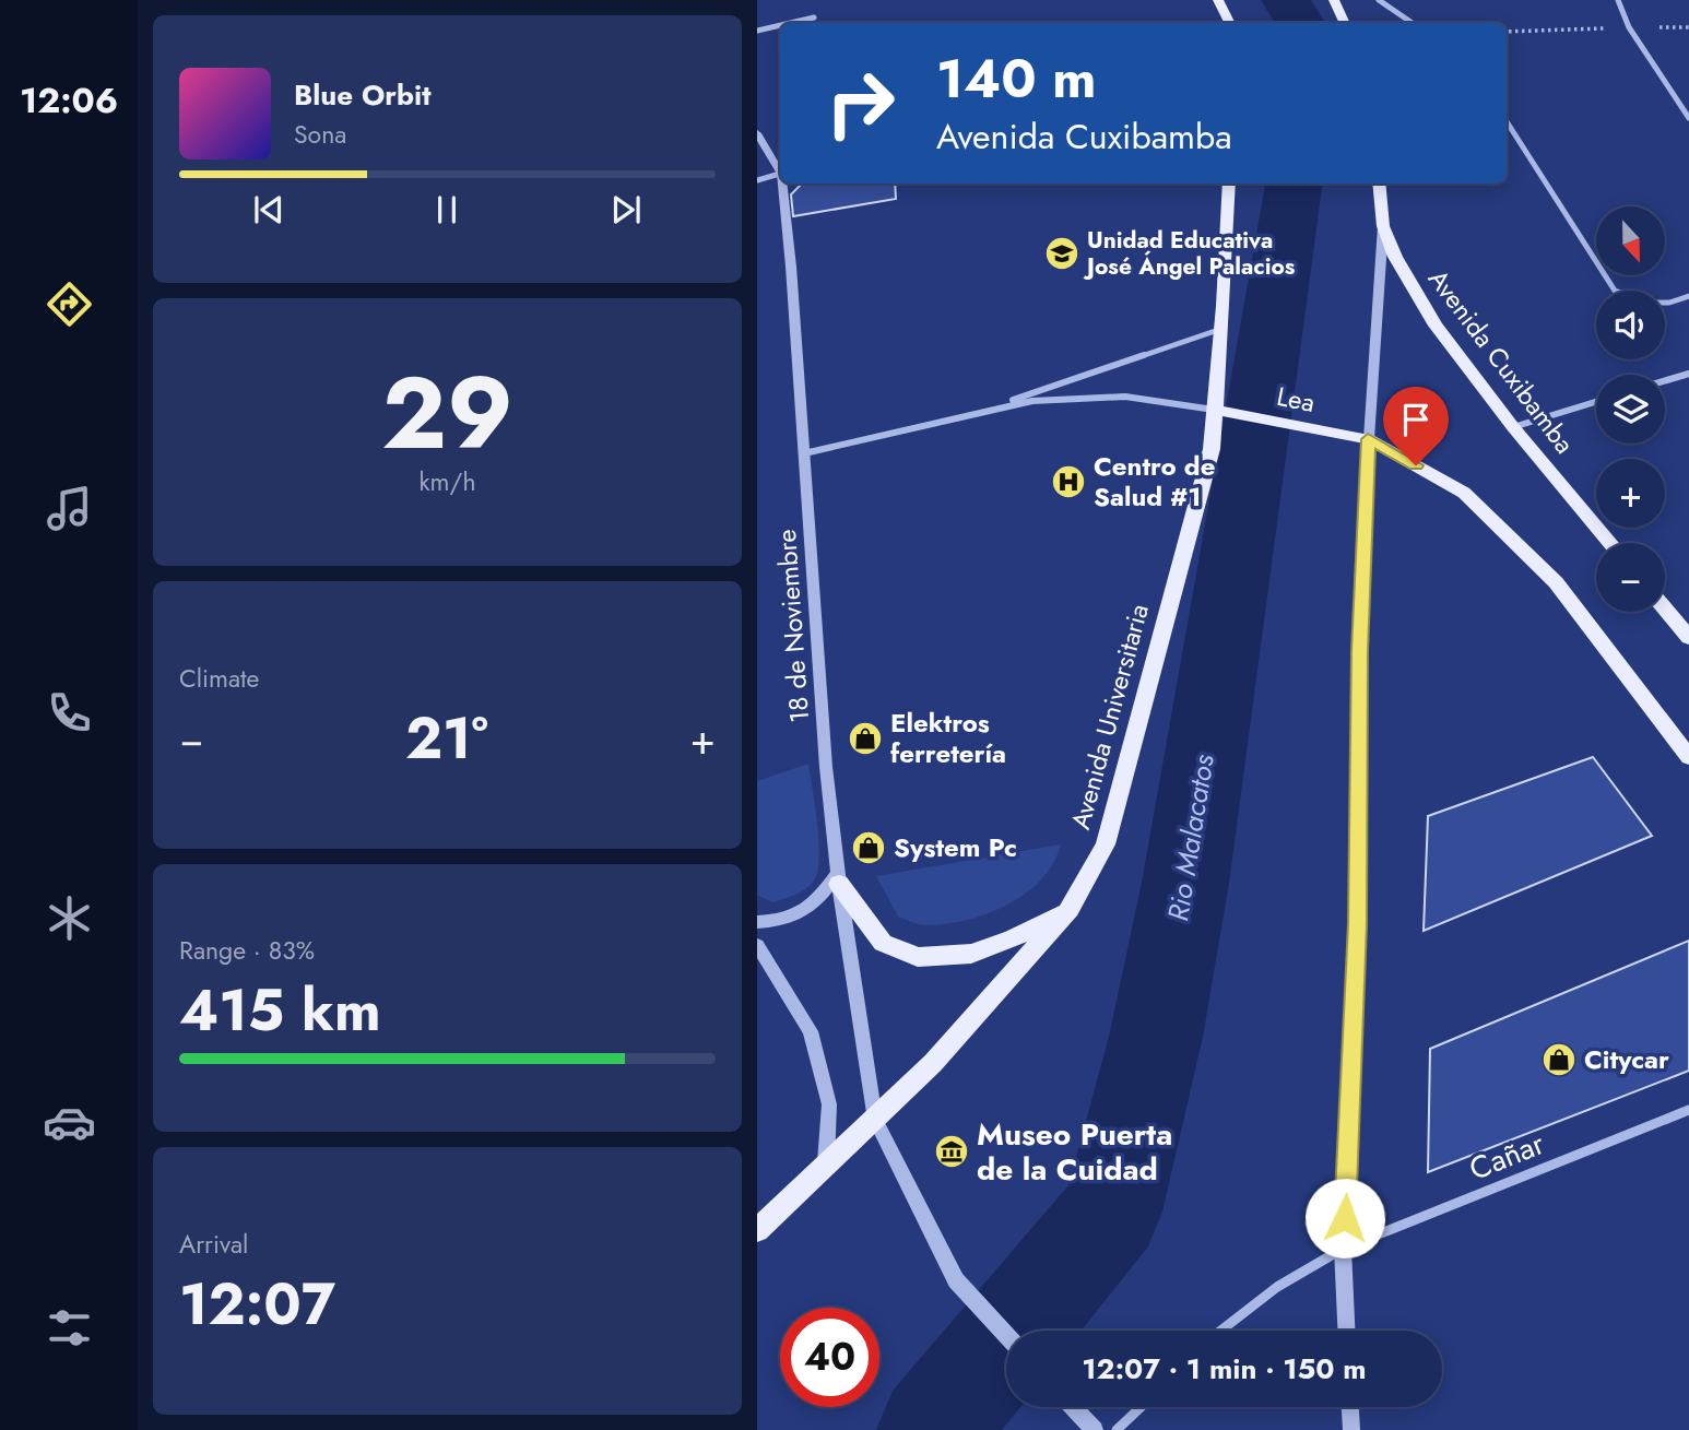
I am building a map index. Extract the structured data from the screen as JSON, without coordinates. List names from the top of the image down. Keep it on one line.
{"streets":{"main road":["Avenida Cuxibamba","Lea","Avenida Universitaria"],"street":["18 de Noviembre","Cañar"]},"crossings":[["Lea","Avenida Universitaria"],["18 de Noviembre","Avenida Universitaria"]],"water":["Rio Malacatos"],"places":{"school or university":["Unidad Educativa José Ángel Palacios"],"hospital":["Centro de Salud #1"],"shop":["Elektros ferretería","System Pc","Citycar"],"museum":["Museo Puerta de la Cuidad"]},"north":"bottom","page":{"tabs":"12:06","turn":["140 m","Avenida Cuxibamba"],"song":["Blue Orbit","Sona"],"map_buttons":["+","−"],"tile":[["29","km/h"],"Climate",["Range · 83%","415 km"],["Arrival","12:07"]],"heat":["−","21°","+"],"limit":"40","trip":"12:07 · 1 min · 150 m"}}
